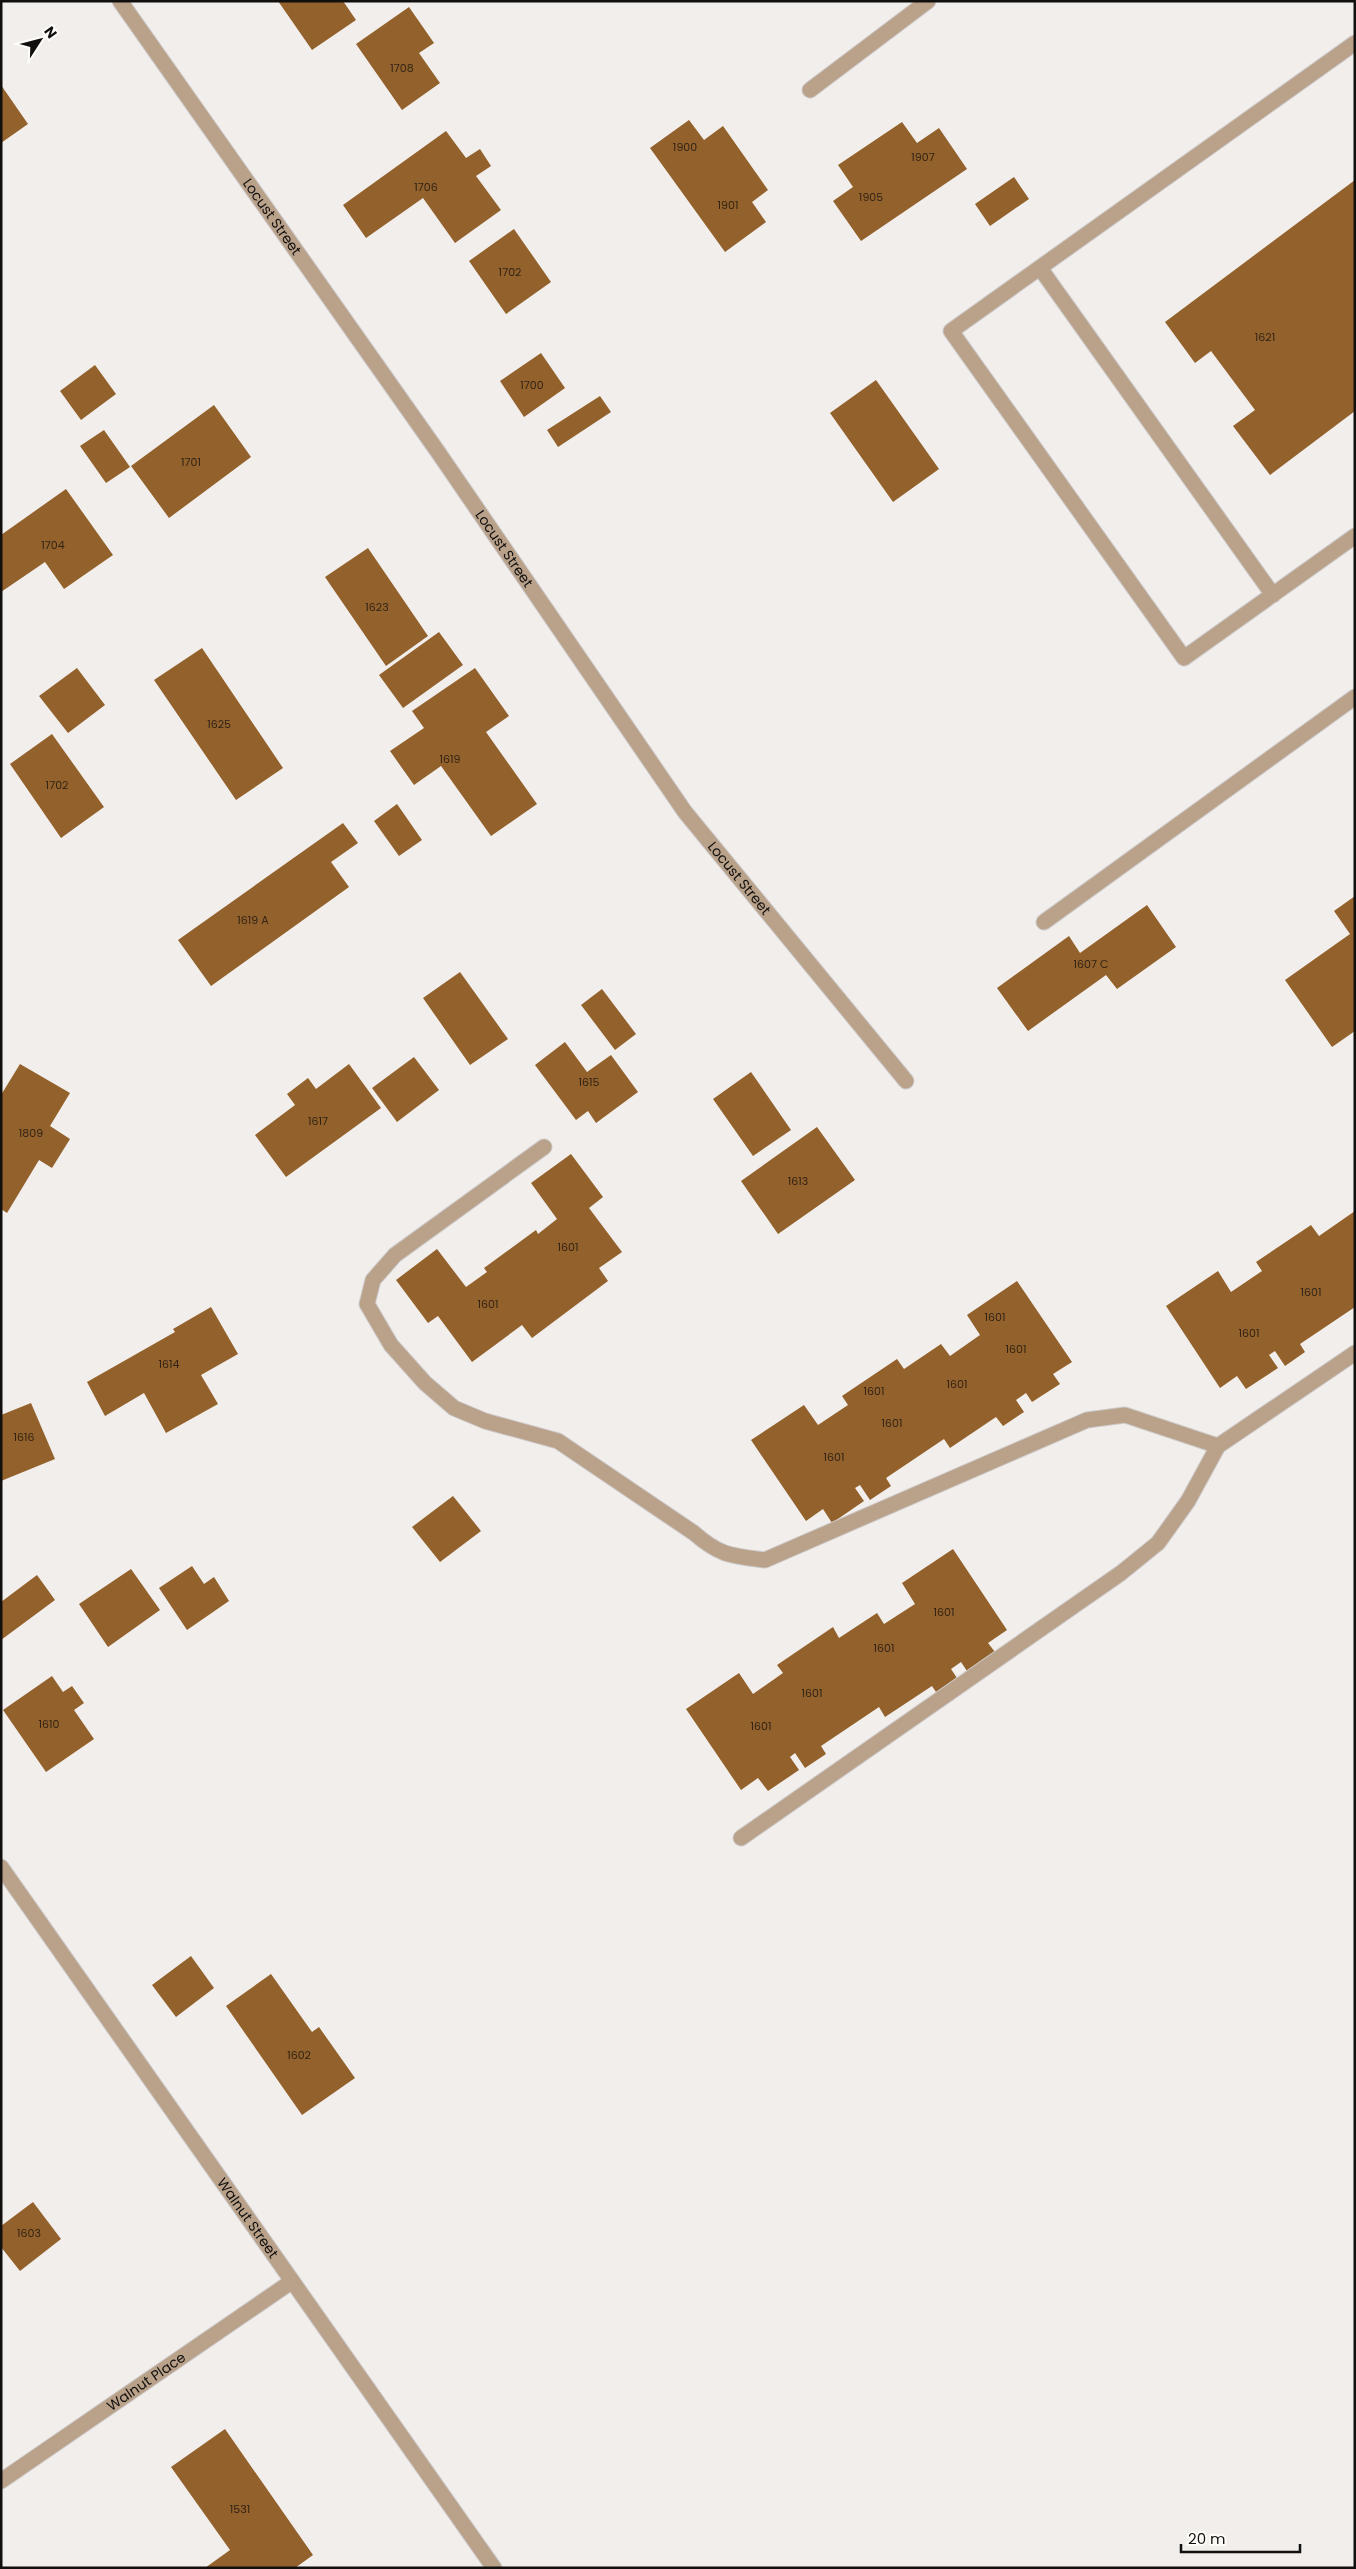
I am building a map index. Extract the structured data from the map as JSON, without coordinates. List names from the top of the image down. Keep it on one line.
{"streets":{"street":["Locust Street","Walnut Street","Walnut Place"]},"crossings":[["Walnut Street","Walnut Place"]],"house_numbers":["1708","1900","1907","1706","1905","1901","1702","1621","1700","1701","1704","1623","1625","1619","1702","1619 A","1607 C","1615","1617","1809","1613","1601","1601","1601","1601","1601","1601","1614","1601","1601","1601","1616","1601","1601","1601","1601","1610","1601","1602","1603","1531"],"scale_bar":"20 m","north":"top right"}
